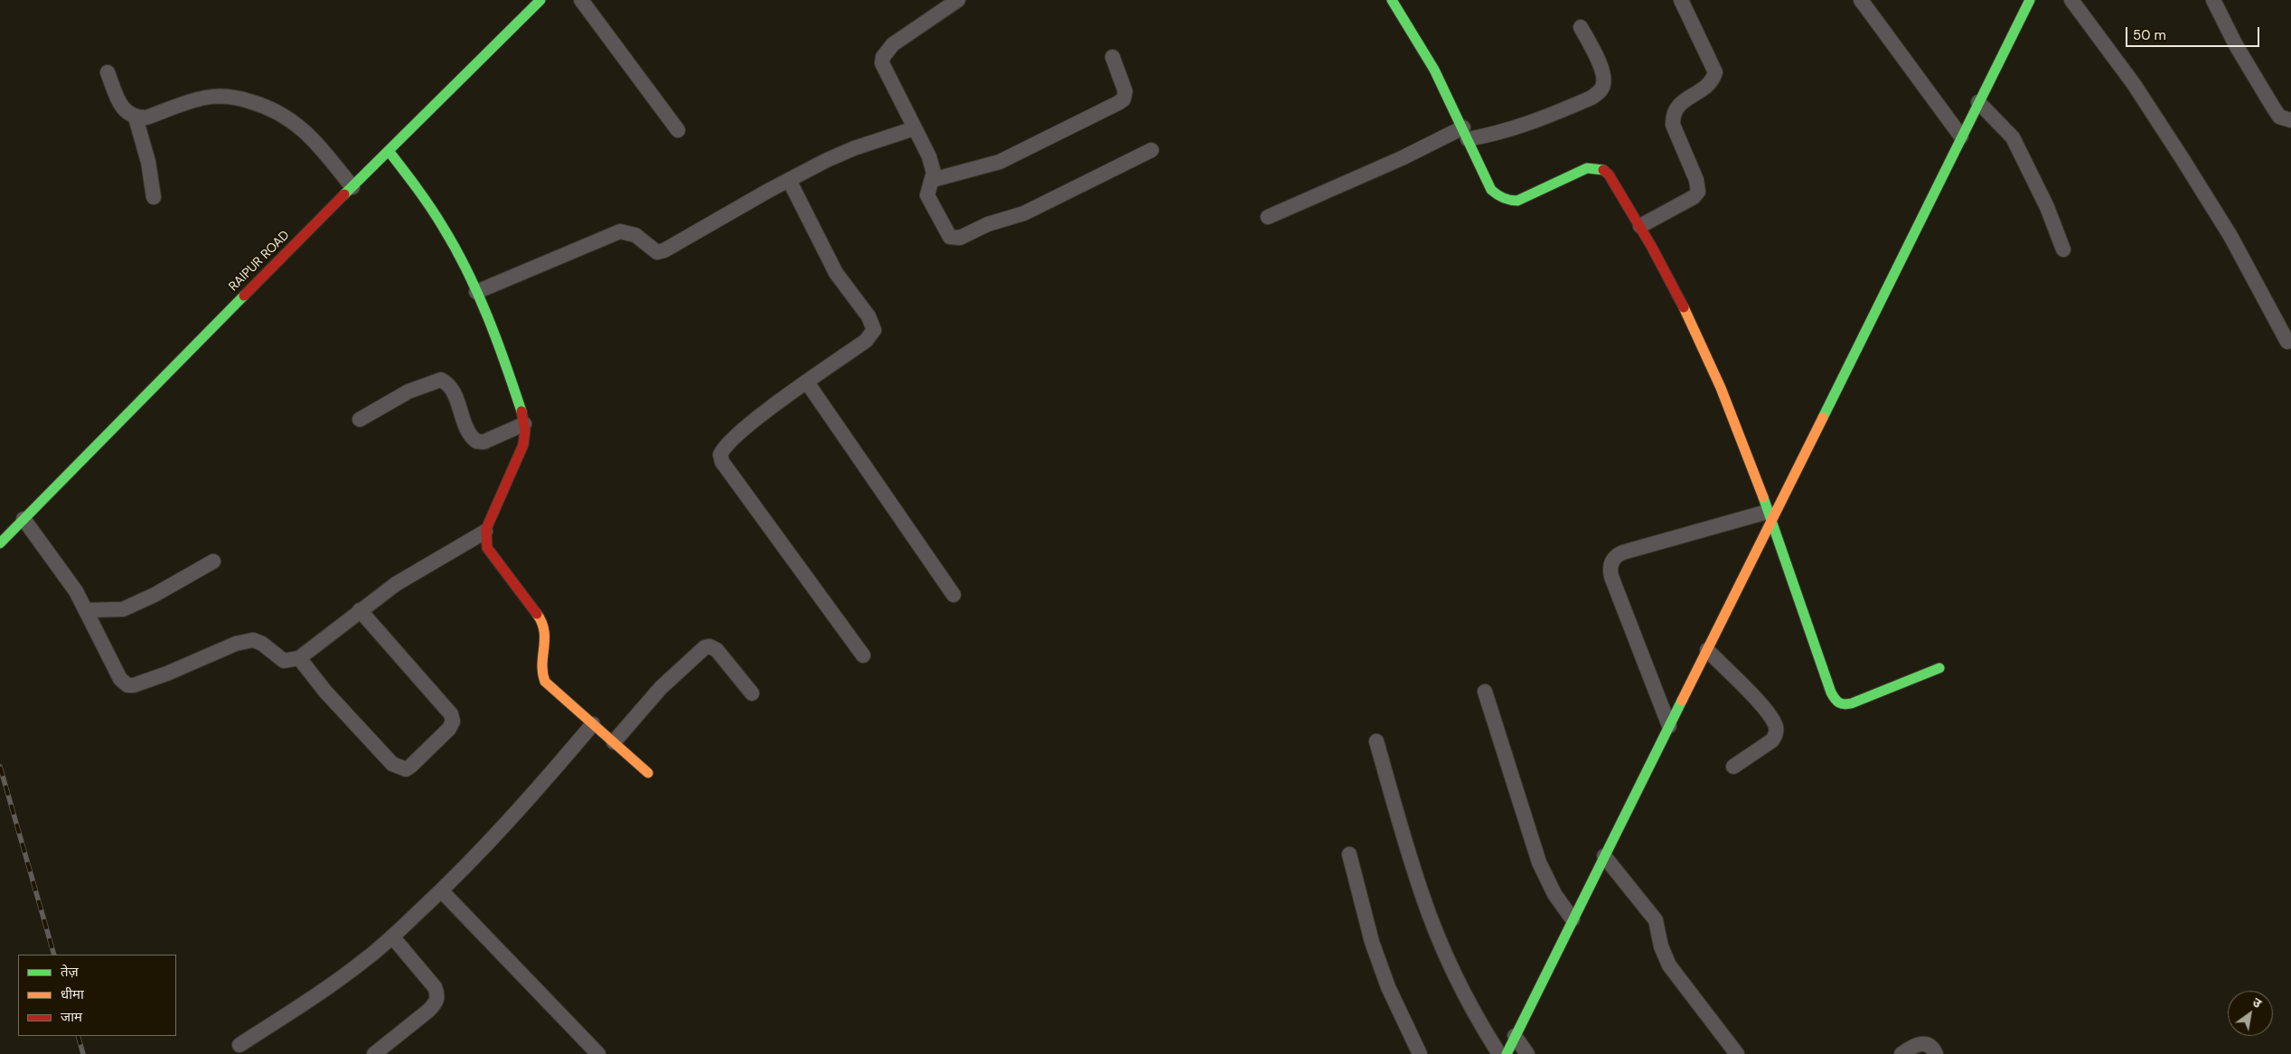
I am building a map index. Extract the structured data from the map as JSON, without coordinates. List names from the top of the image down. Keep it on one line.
{"streets":{"street":["RAIPUR ROAD"]},"legend":["तेज़","धीमा","जाम"],"scale_bar":"50 m","north":"top right"}
